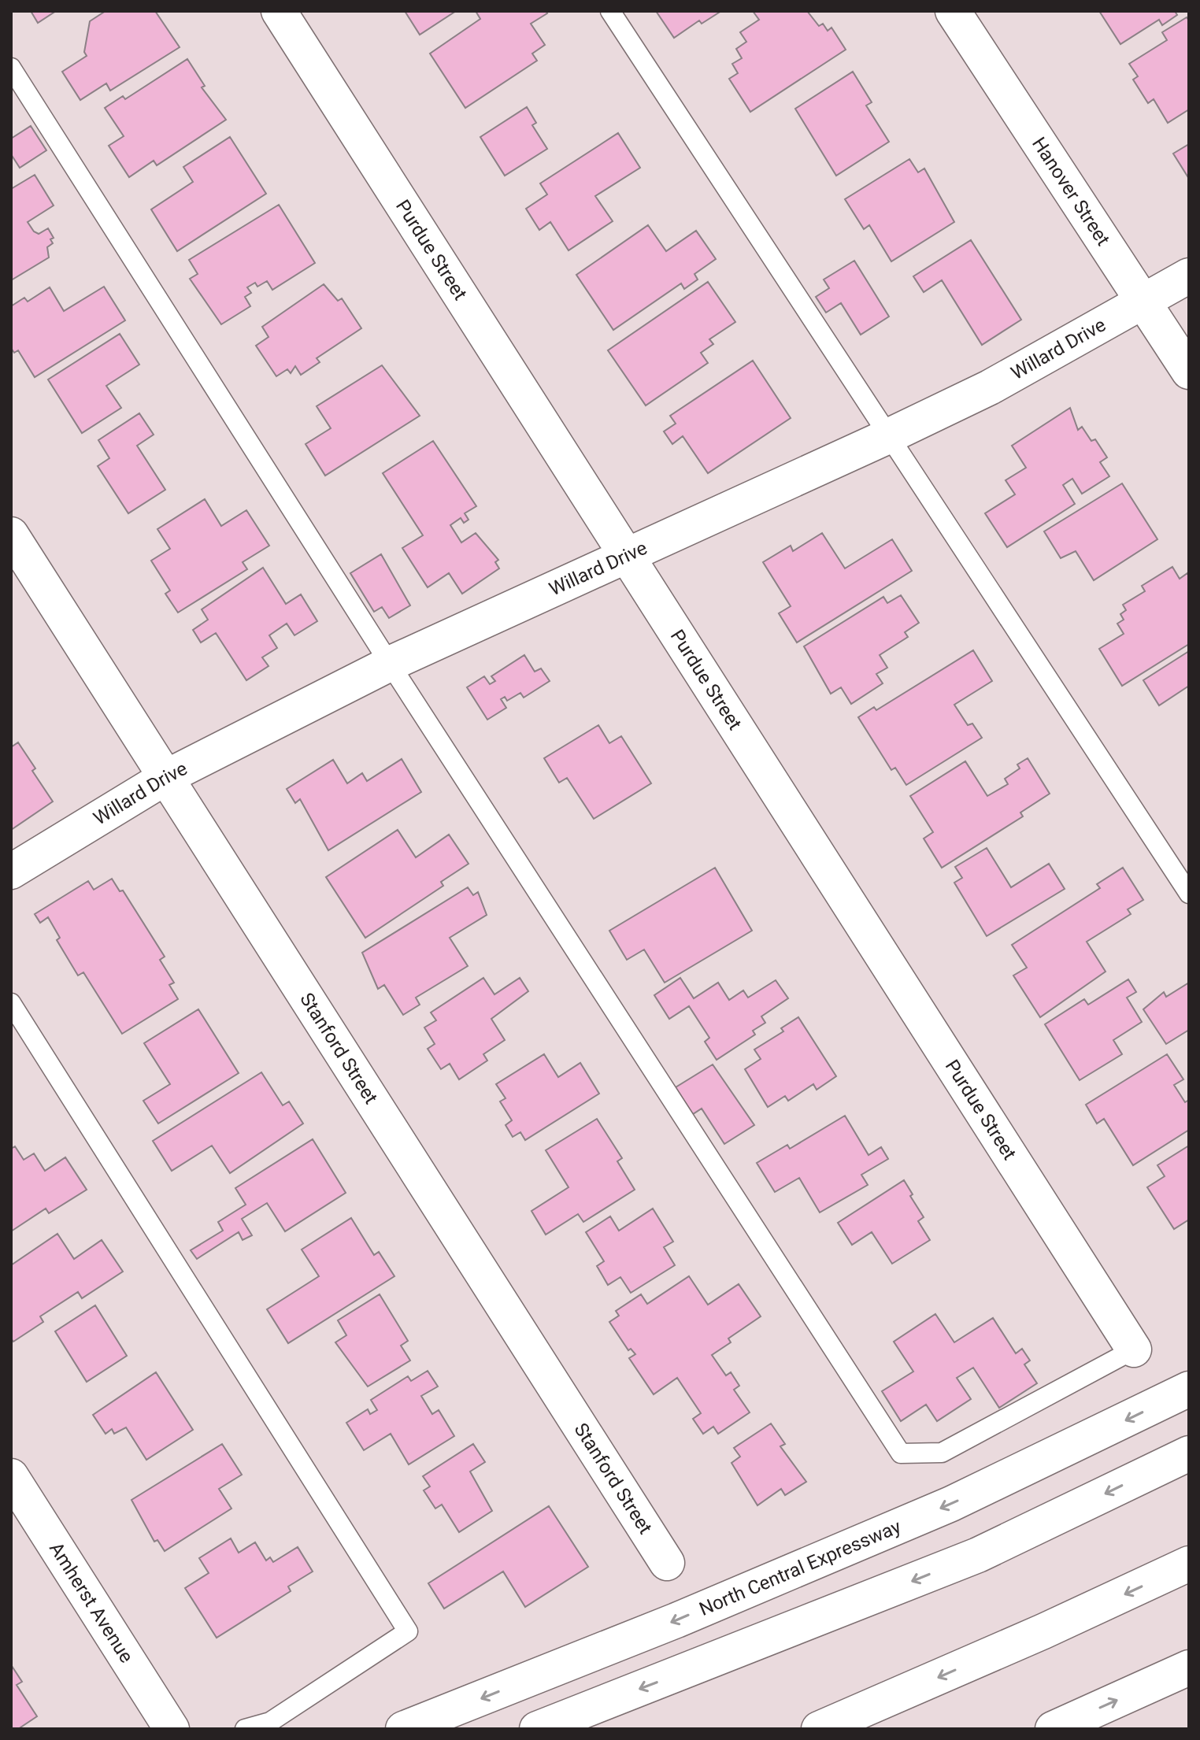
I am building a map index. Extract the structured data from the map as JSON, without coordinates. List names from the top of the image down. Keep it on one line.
{"streets":{"main road":["Hanover Street","Purdue Street","Willard Drive","Stanford Street","North Central Expressway","Amherst Avenue"]},"crossings":[["Hanover Street","Willard Drive"],["Purdue Street","Willard Drive"],["Willard Drive","Stanford Street"]]}
